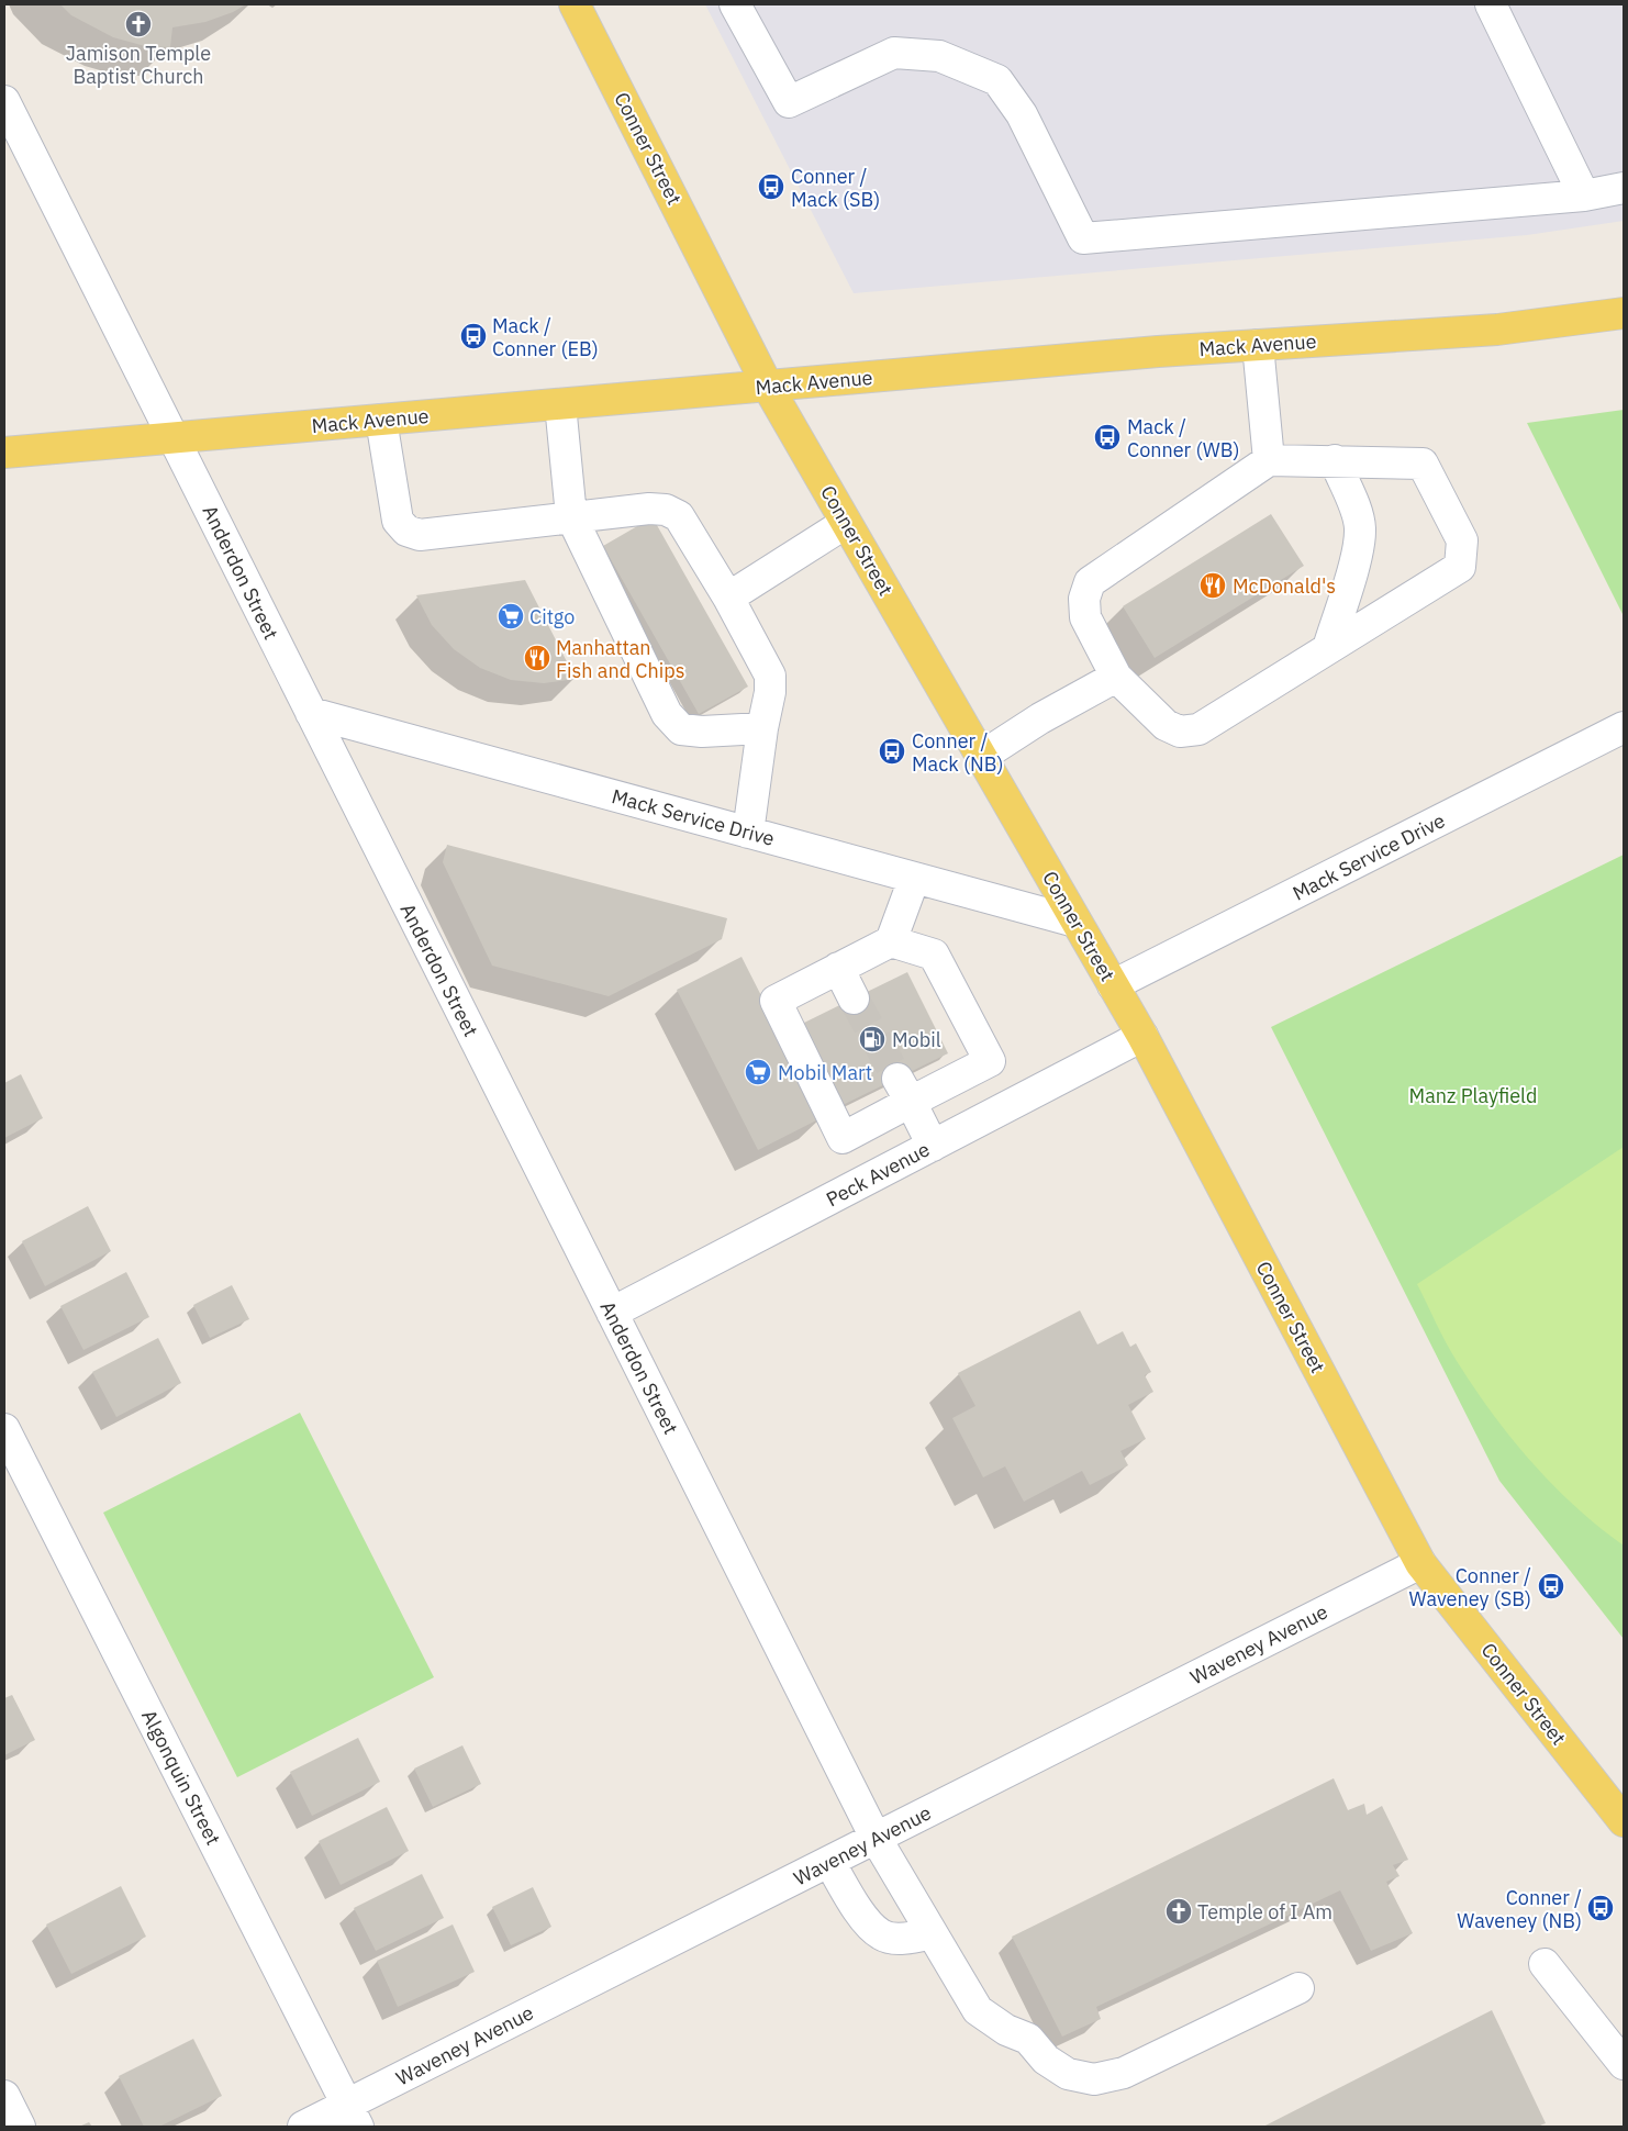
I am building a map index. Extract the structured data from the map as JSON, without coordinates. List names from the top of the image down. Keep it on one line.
{"streets":{"main road":["Conner Street","Mack Avenue"],"street":["Anderdon Street","Mack Service Drive","Peck Avenue","Waveney Avenue","Algonquin Street"]},"crossings":[["Conner Street","Mack Avenue"],["Conner Street","Mack Service Drive"],["Conner Street","Peck Avenue"],["Conner Street","Waveney Avenue"],["Mack Avenue","Anderdon Street"],["Anderdon Street","Mack Service Drive"],["Anderdon Street","Peck Avenue"],["Anderdon Street","Waveney Avenue"],["Waveney Avenue","Algonquin Street"]],"parks":["Manz Playfield"],"places":{"church":["Jamison Temple Baptist Church","Temple of I Am"],"bus stop":["Conner / Mack (SB)","Mack / Conner (EB)","Mack / Conner (WB)","Conner / Mack (NB)","Conner / Waveney (SB)","Conner / Waveney (NB)"],"restaurant":["McDonald's","Manhattan Fish and Chips"],"supermarket":["Citgo","Mobil Mart"],"fuel station":["Mobil"]}}
